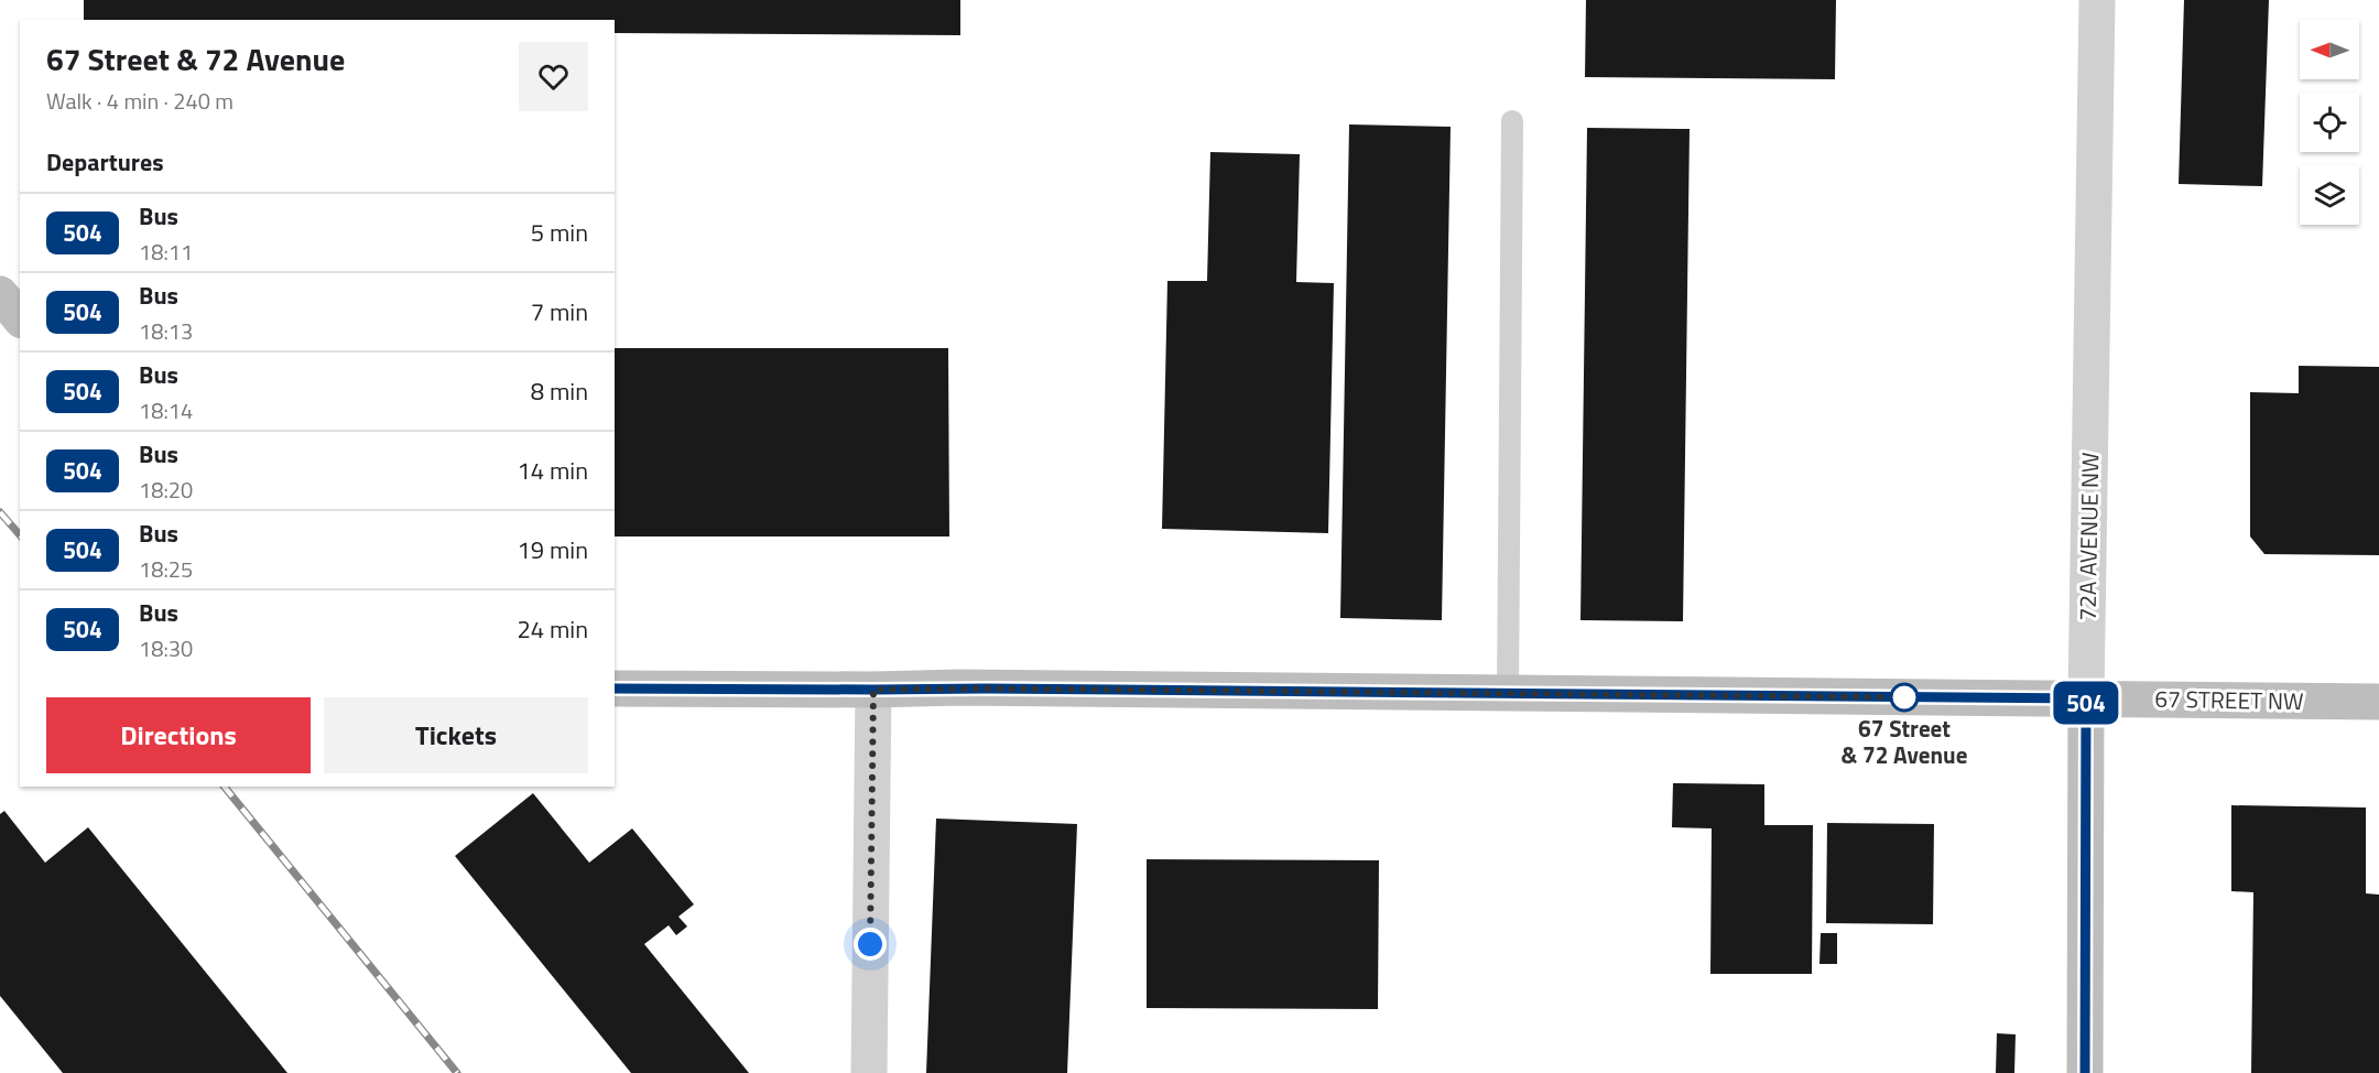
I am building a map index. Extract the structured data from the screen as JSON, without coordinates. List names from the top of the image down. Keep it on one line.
{"streets":{"street":["72A AVENUE NW","67 STREET NW"]},"crossings":[["72A AVENUE NW","67 STREET NW"]],"places":["67 Street & 72 Avenue"],"lines":["bus line 504"],"north":"left","page":{"on_map":"504","heading":[["67 Street & 72 Avenue","Walk · 4 min · 240 m"],"Departures"],"list":[{"mark":"504","name":"Bus","note":"18:11","value":"5 min"},{"mark":"504","name":"Bus","note":"18:13","value":"7 min"},{"mark":"504","name":"Bus","note":"18:14","value":"8 min"},{"mark":"504","name":"Bus","note":"18:20","value":"14 min"},{"mark":"504","name":"Bus","note":"18:25","value":"19 min"},{"mark":"504","name":"Bus","note":"18:30","value":"24 min"}],"buttons":["Directions","Tickets"]}}
